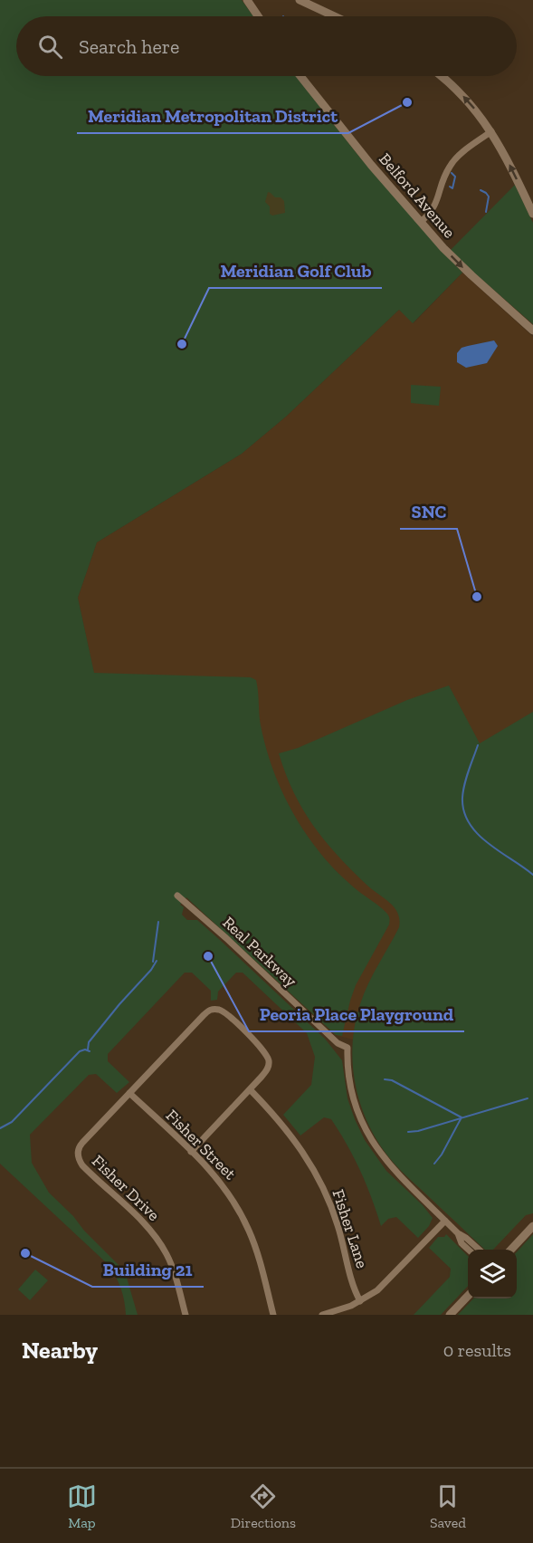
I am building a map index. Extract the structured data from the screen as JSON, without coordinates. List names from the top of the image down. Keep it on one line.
{"streets":{"main road":["Belford Avenue"],"street":["Real Parkway","Fisher Street","Fisher Drive","Fisher Lane"]},"crossings":[["Fisher Street","Fisher Drive"]],"one_way":["Belford Avenue"],"places":["Meridian Metropolitan District","Meridian Golf Club","SNC","Peoria Place Playground","Building 21"],"page":{"search":"Search here","heading":["Nearby","0 results"],"nav":["Map","Directions","Saved"]}}
